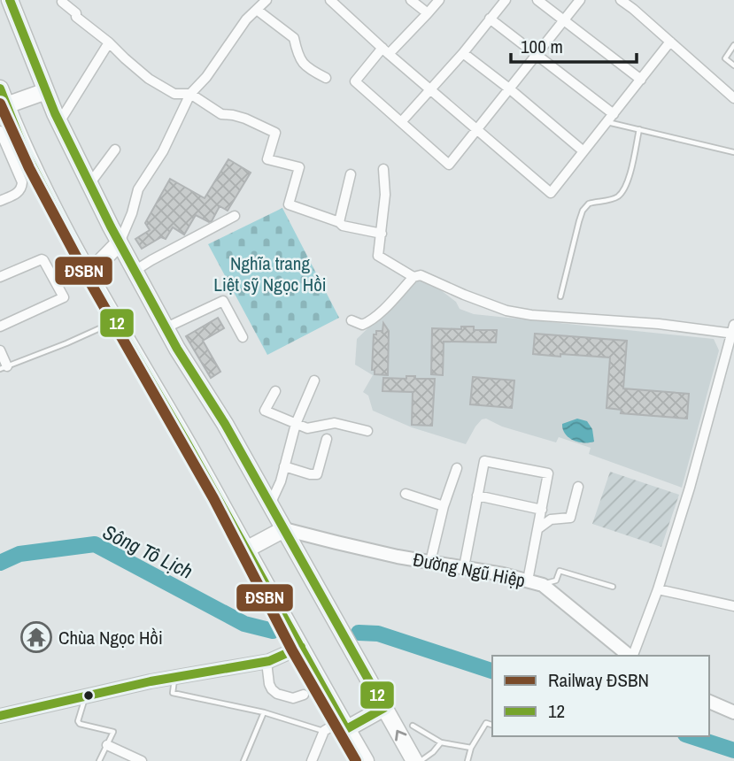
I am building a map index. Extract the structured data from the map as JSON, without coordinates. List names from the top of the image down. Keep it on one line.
{"streets":{"street":["Đường Ngũ Hiệp"]},"water":["Sông Tô Lịch"],"parks":["Nghĩa trang Liệt sỹ Ngọc Hồi"],"places":{"temple":["Chùa Ngọc Hồi"]},"lines":["transit line 12","rail line ĐSBN"],"legend":["Railway ĐSBN","12"],"scale_bar":"100 m"}
